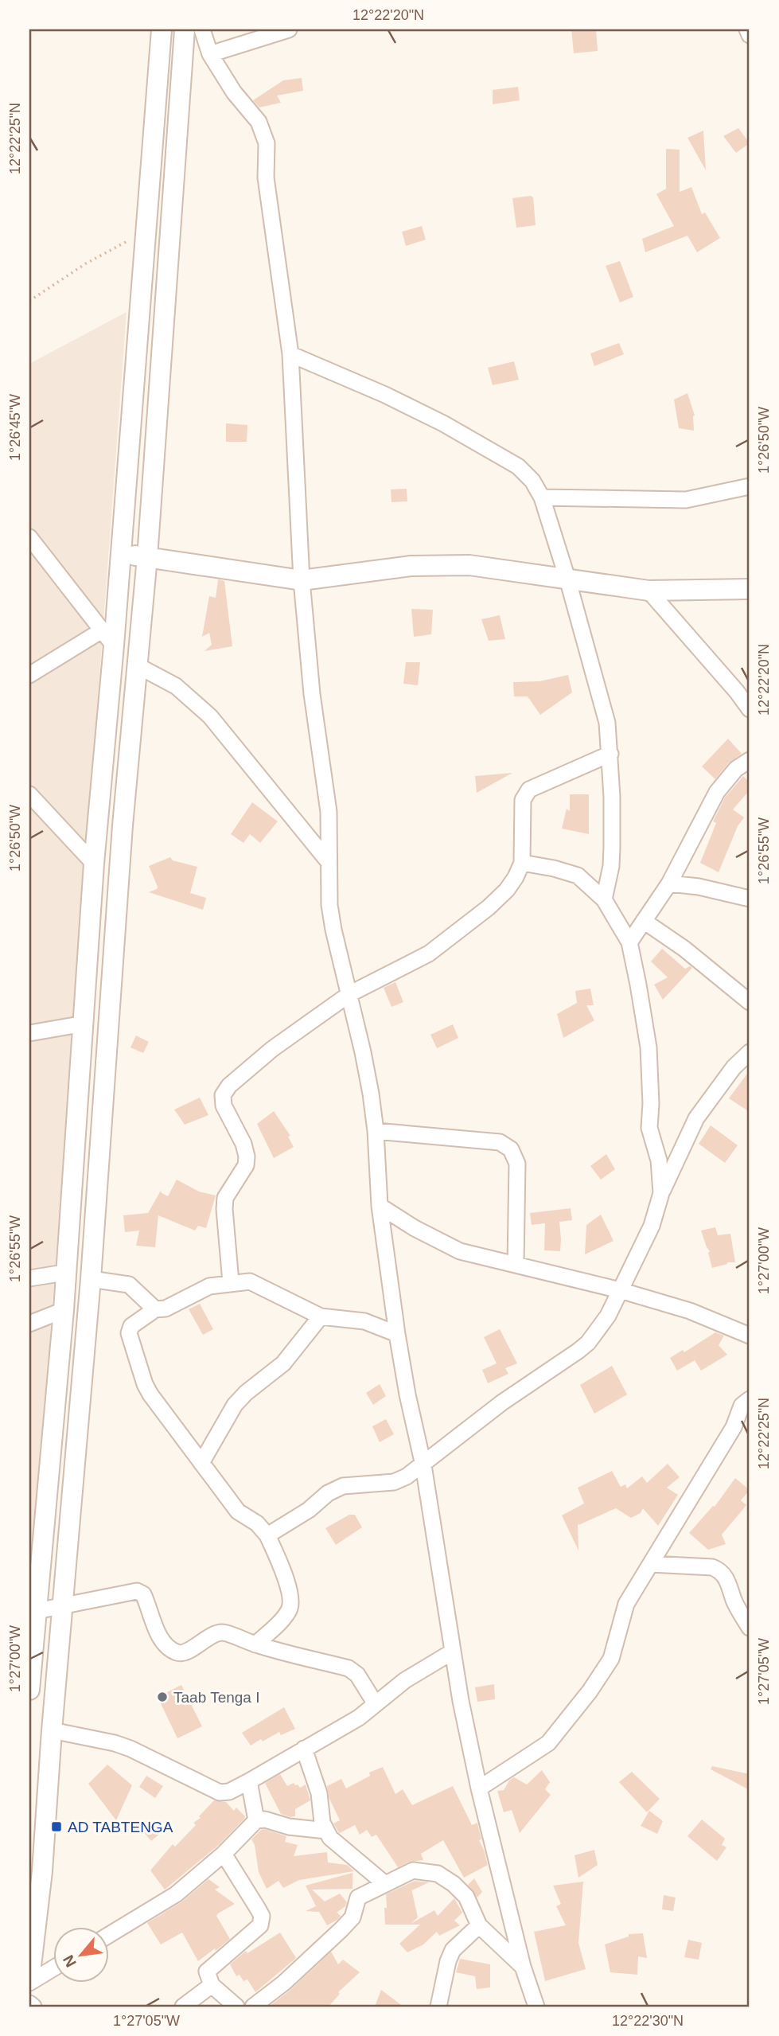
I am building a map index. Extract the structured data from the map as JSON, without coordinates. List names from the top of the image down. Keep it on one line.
{"places":{"other":["Taab Tenga I"],"transit":["AD TABTENGA"]},"north":"bottom left","coordinates":["12°22'20\"N","12°22'25\"N","1°26'45\"W","1°26'50\"W","1°26'55\"W","1°27'00\"W","1°27'05\"W","12°22'30\"N"]}
